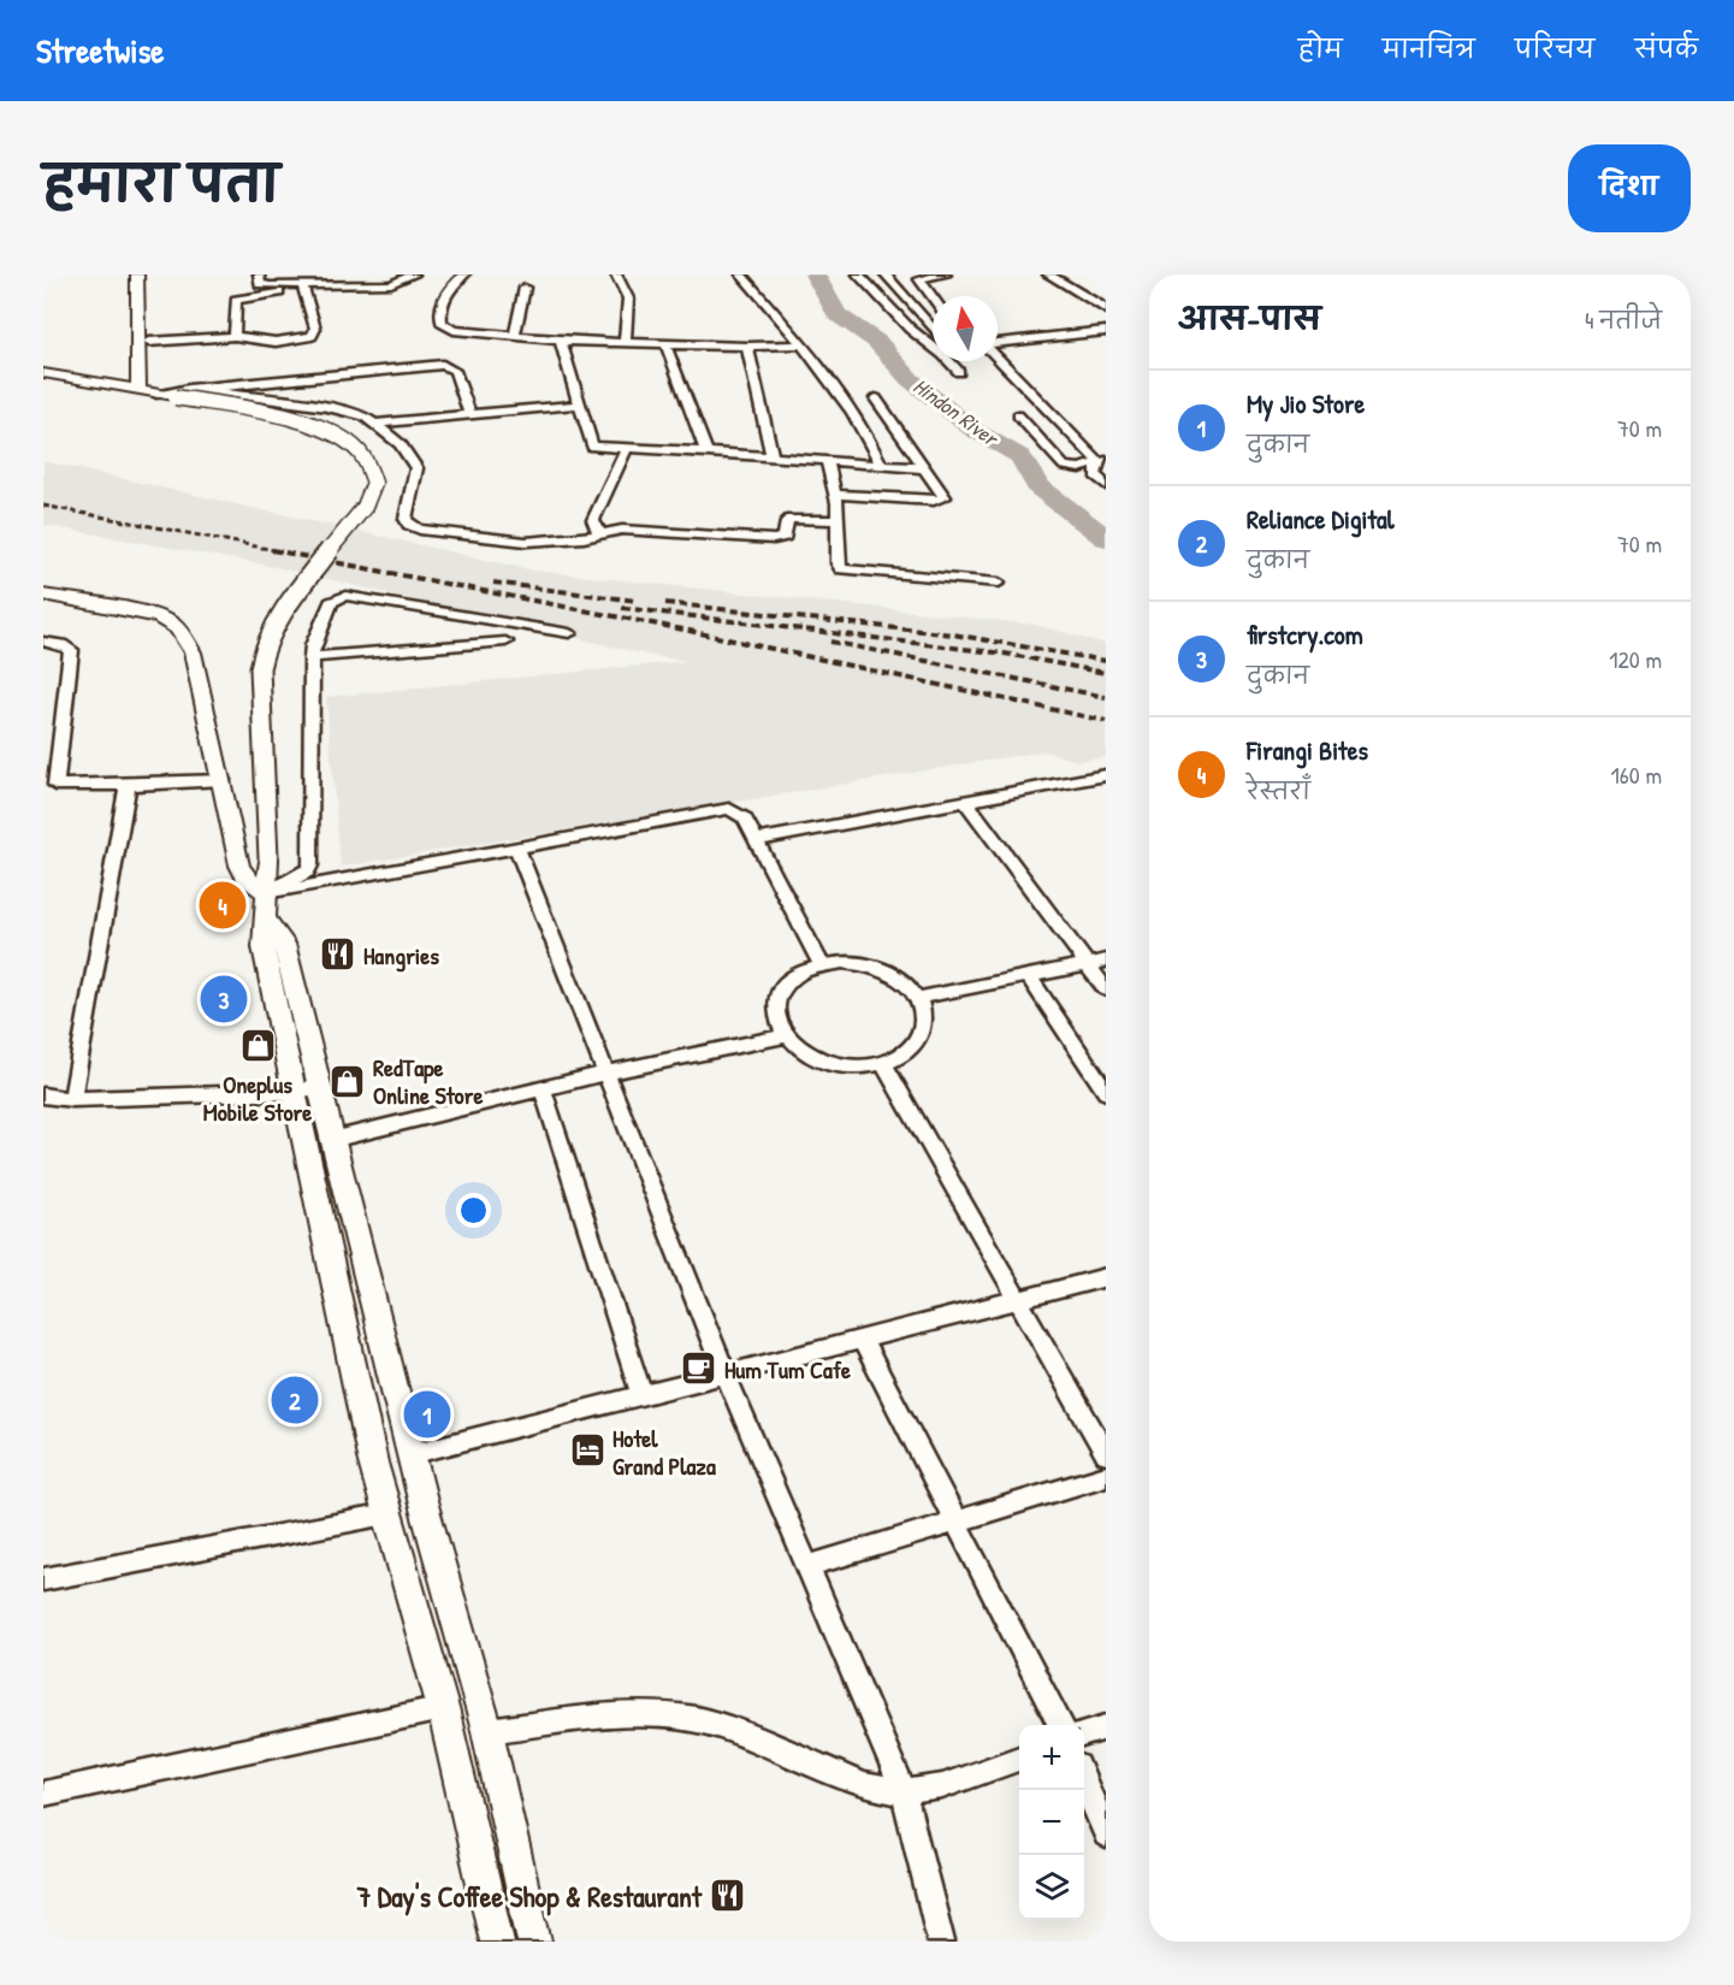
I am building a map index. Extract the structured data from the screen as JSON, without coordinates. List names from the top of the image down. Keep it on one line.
{"water":["Hindon River"],"places":{"restaurant":["Hangries","7 Day's Coffee Shop & Restaurant"],"shop":["Oneplus Mobile Store","RedTape Online Store"],"cafe":["Hum Tum Cafe"],"hotel":["Hotel Grand Plaza"]},"north":"top","page":{"header":"Streetwise","nav":["होम","मानचित्र","परिचय","संपर्क"],"title":"हमारा पता","buttons":"दिशा","heading":["आस-पास","4 नतीजे"],"list":[{"mark":"1","name":"My Jio Store","note":"दुकान","value":"70 m"},{"mark":"2","name":"Reliance Digital","note":"दुकान","value":"70 m"},{"mark":"3","name":"firstcry.com","note":"दुकान","value":"120 m"},{"mark":"4","name":"Firangi Bites","note":"रेस्तराँ","value":"160 m"}],"pins":["4","3","2","1"],"map_buttons":["+","−"]}}
